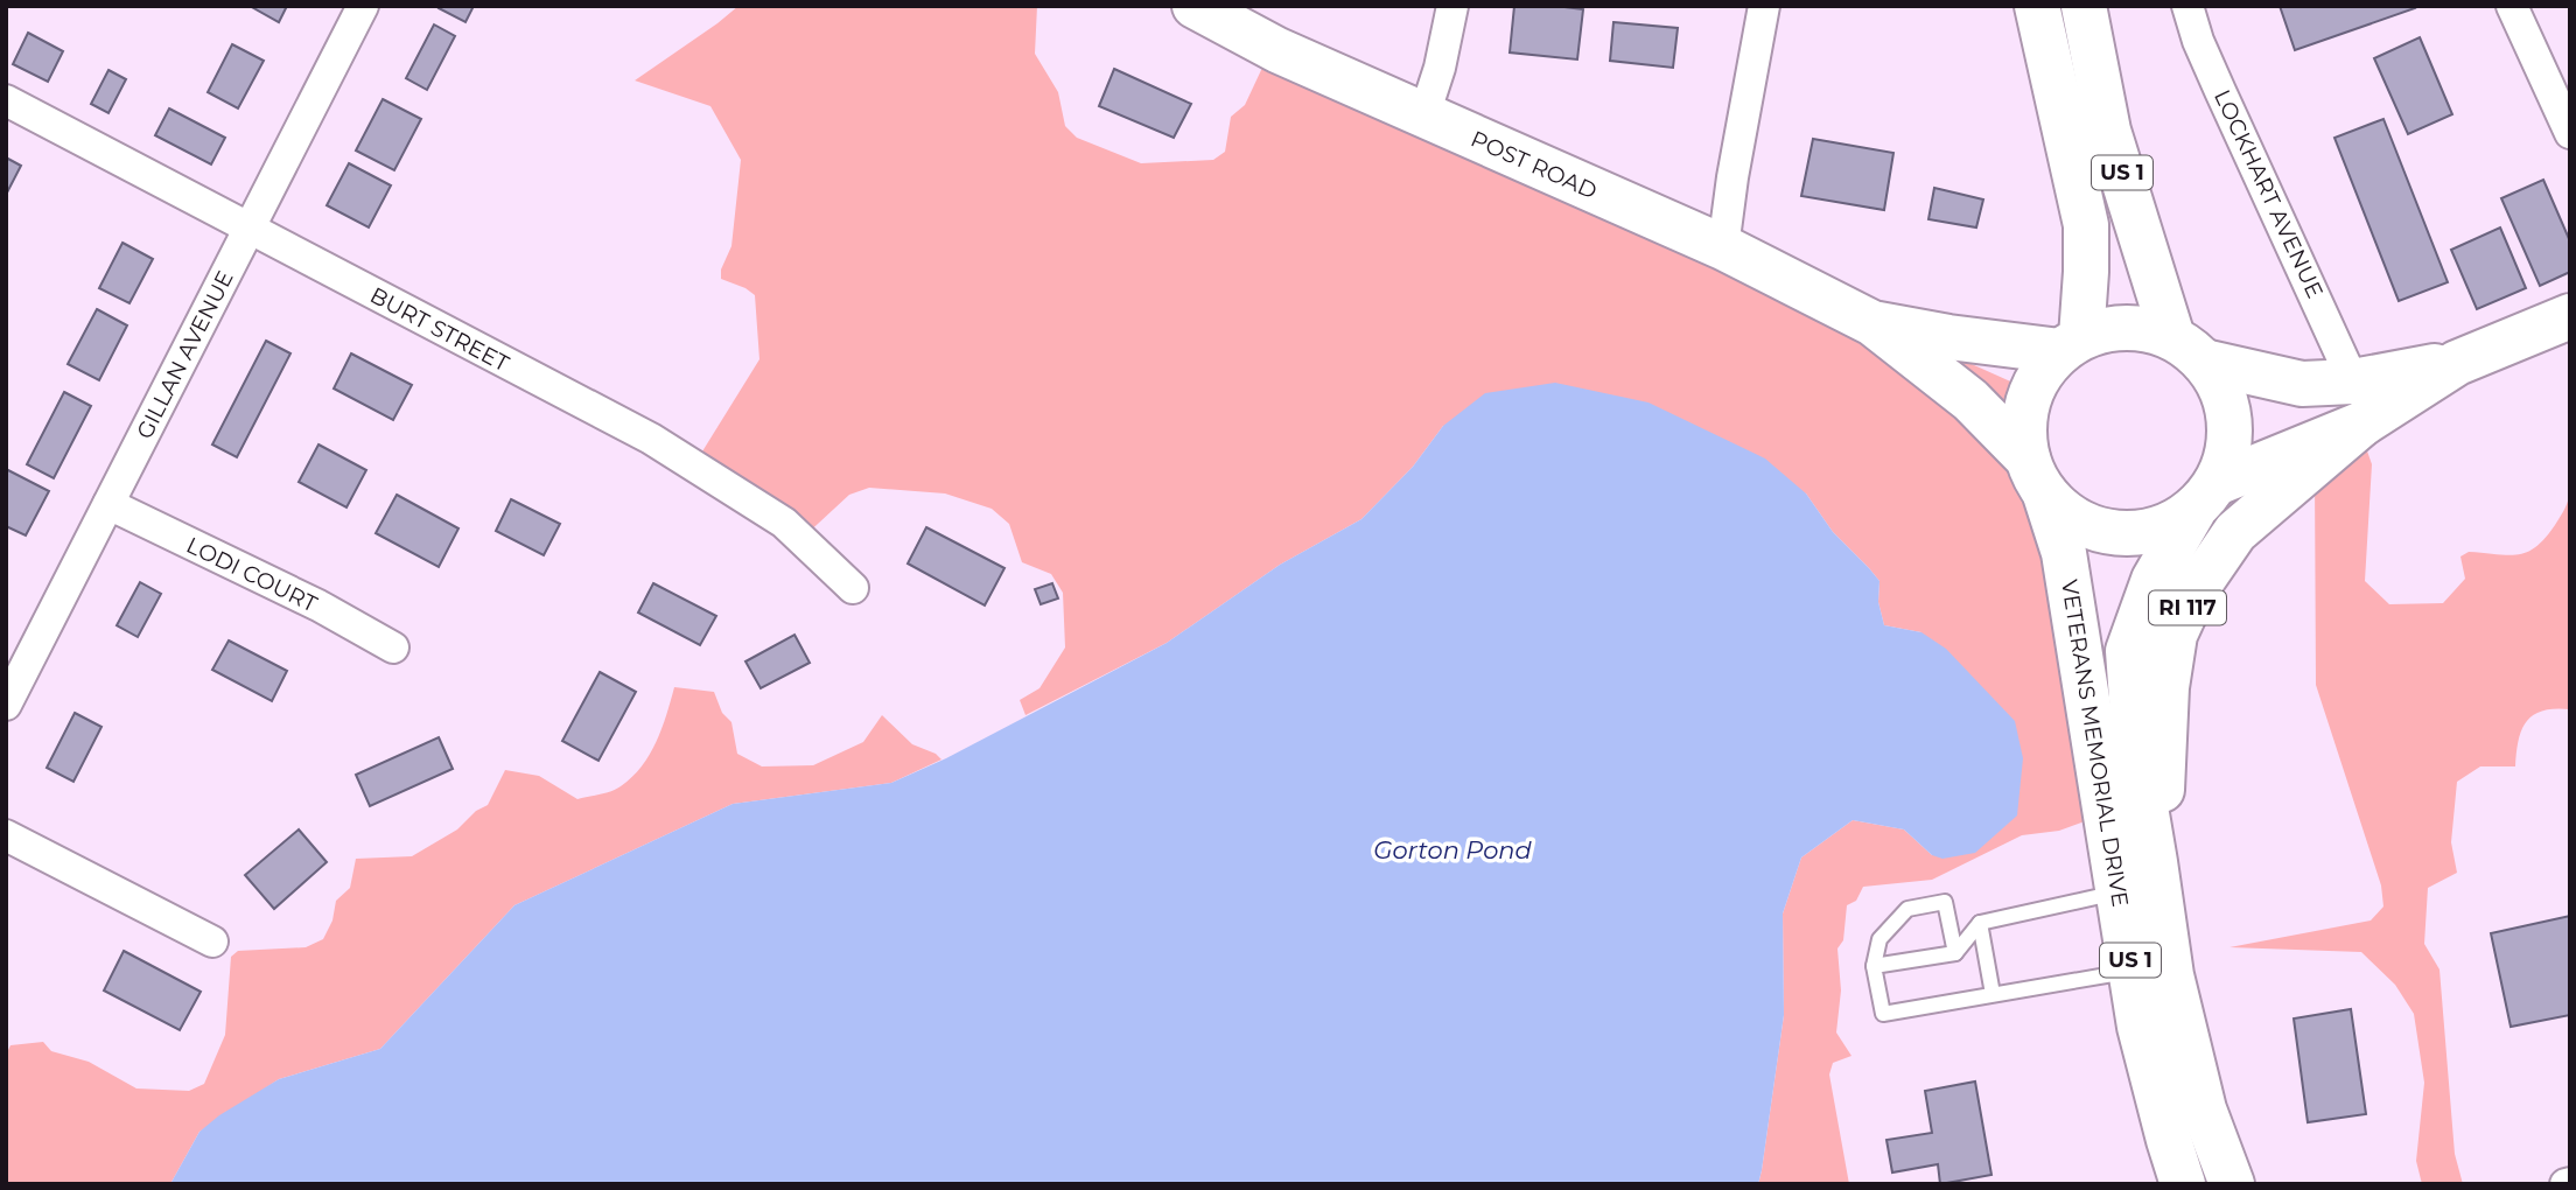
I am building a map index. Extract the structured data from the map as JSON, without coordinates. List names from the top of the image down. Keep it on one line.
{"streets":{"main road":["POST ROAD","US 1","RI 117","VETERANS MEMORIAL DRIVE"],"street":["LOCKHART AVENUE","BURT STREET","GILLAN AVENUE","LODI COURT"]},"crossings":[["POST ROAD","US 1"],["POST ROAD","VETERANS MEMORIAL DRIVE"],["US 1","VETERANS MEMORIAL DRIVE"],["LOCKHART AVENUE","RI 117"],["BURT STREET","GILLAN AVENUE"],["GILLAN AVENUE","LODI COURT"],["RI 117","VETERANS MEMORIAL DRIVE"]],"water":["Gorton Pond"]}
